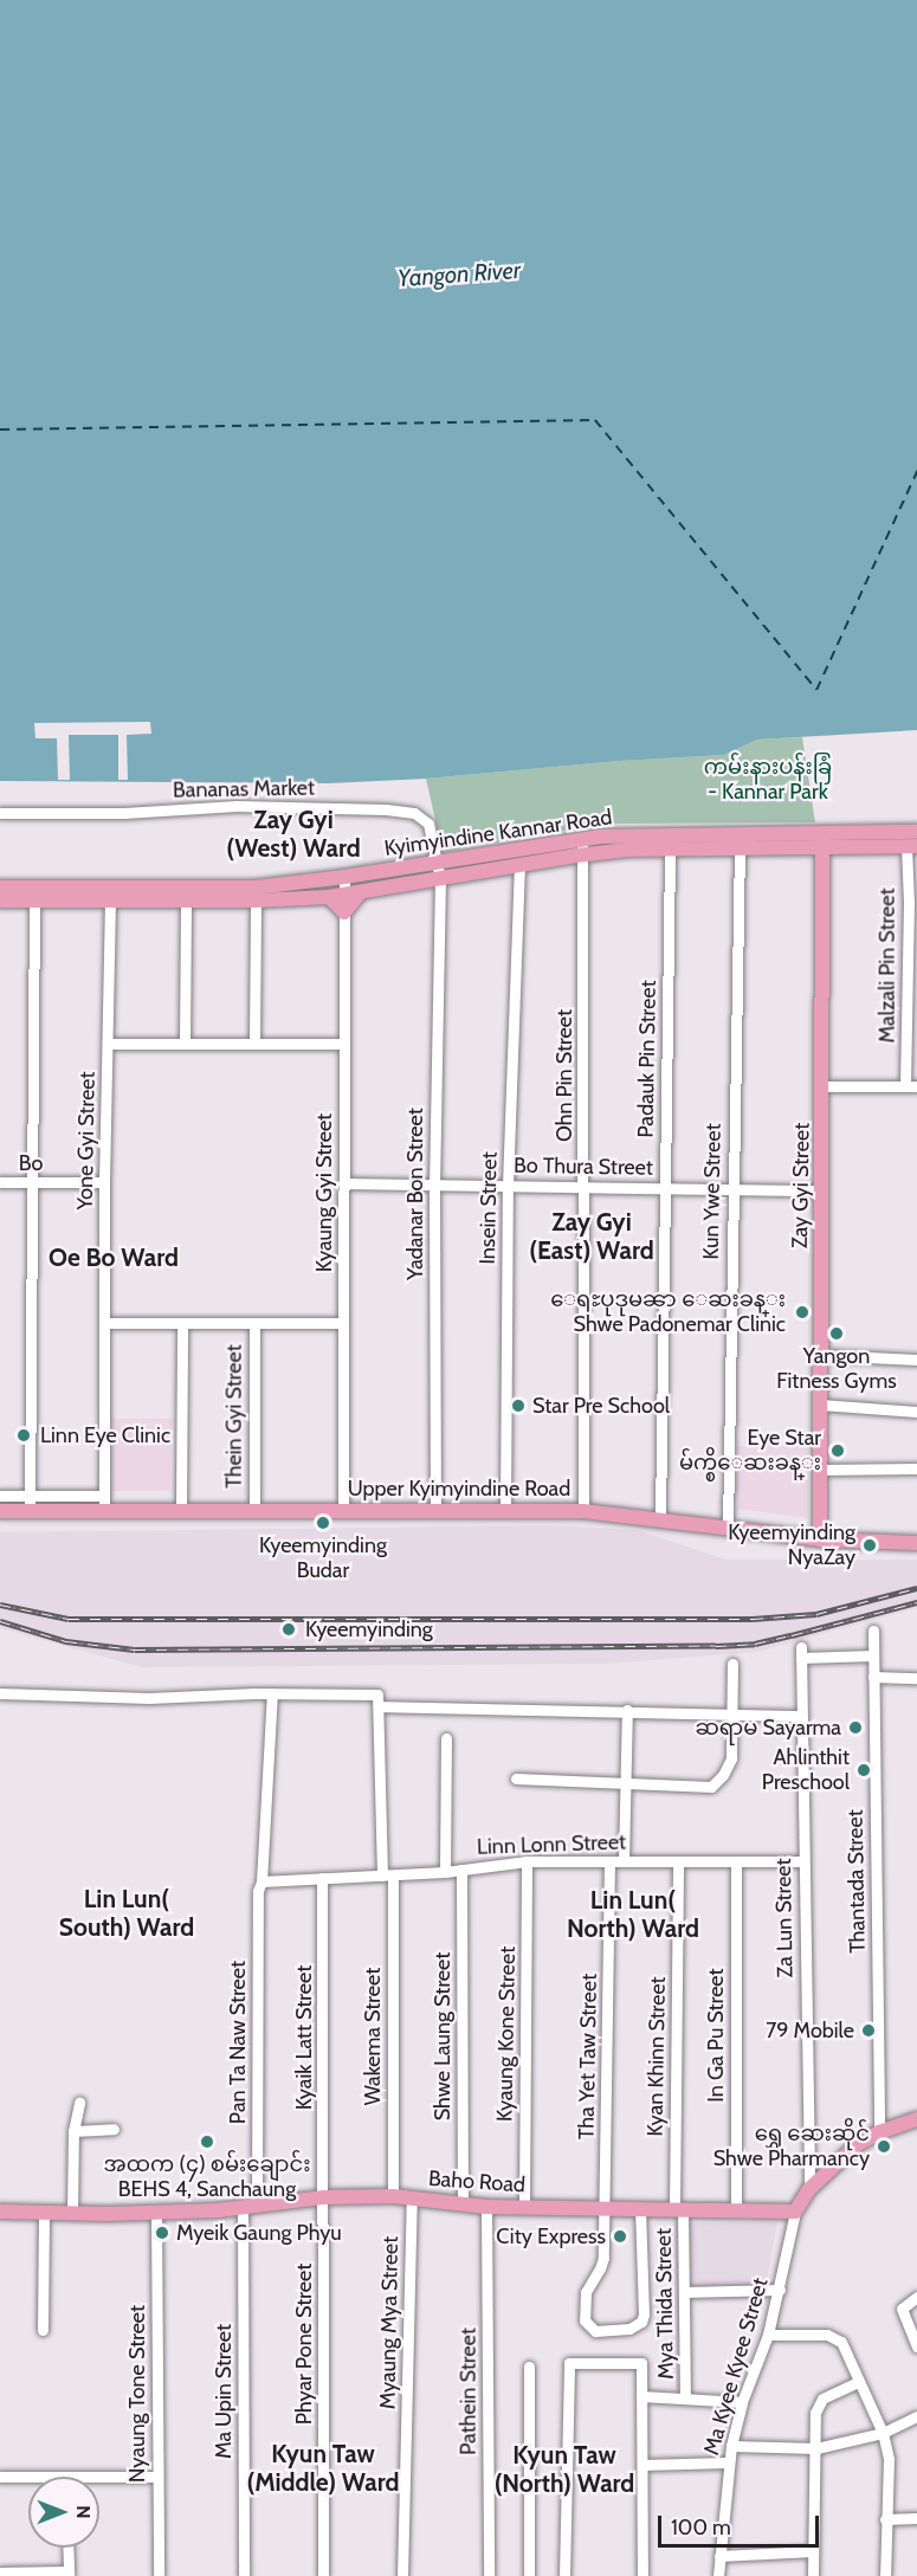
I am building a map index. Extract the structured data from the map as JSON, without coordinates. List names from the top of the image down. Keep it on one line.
{"streets":{"main road":["Kyimyindine Kannar Road","Zay Gyi Street","Upper Kyimyindine Road","Baho Road"],"street":["Bananas Market","Malzali Pin Street","Padauk Pin Street","Ohn Pin Street","Yone Gyi Street","Bo","Bo Thura Street","Kun Ywe Street","Kyaung Gyi Street","Yadanar Bon Street","Insein Street","Thein Gyi Street","Linn Lonn Street","Thantada Street","Za Lun Street","Kyaung Kone Street","In Ga Pu Street","Wakema Street","Shwe Laung Street","Kyaik Latt Street","Pan Ta Naw Street","Tha Yet Taw Street","Kyan Khinn Street","Mya Thida Street","Myaung Mya Street","Phyar Pone Street","Ma Kyee Kyee Street","Ma Upin Street","Pathein Street","Nyaung Tone Street"]},"crossings":[["Bananas Market","Kyimyindine Kannar Road"],["Bananas Market","Yadanar Bon Street"],["Kyimyindine Kannar Road","Malzali Pin Street"],["Kyimyindine Kannar Road","Padauk Pin Street"],["Kyimyindine Kannar Road","Ohn Pin Street"],["Kyimyindine Kannar Road","Yone Gyi Street"],["Kyimyindine Kannar Road","Kun Ywe Street"],["Kyimyindine Kannar Road","Yadanar Bon Street"],["Kyimyindine Kannar Road","Insein Street"],["Padauk Pin Street","Bo Thura Street"],["Padauk Pin Street","Upper Kyimyindine Road"],["Ohn Pin Street","Bo Thura Street"],["Ohn Pin Street","Upper Kyimyindine Road"],["Yone Gyi Street","Bo"],["Yone Gyi Street","Upper Kyimyindine Road"],["Bo Thura Street","Zay Gyi Street"],["Bo Thura Street","Kun Ywe Street"],["Bo Thura Street","Kyaung Gyi Street"],["Bo Thura Street","Yadanar Bon Street"],["Bo Thura Street","Insein Street"],["Zay Gyi Street","Upper Kyimyindine Road"],["Kun Ywe Street","Upper Kyimyindine Road"],["Kyaung Gyi Street","Upper Kyimyindine Road"],["Yadanar Bon Street","Upper Kyimyindine Road"],["Insein Street","Upper Kyimyindine Road"],["Thein Gyi Street","Upper Kyimyindine Road"],["Linn Lonn Street","Za Lun Street"],["Linn Lonn Street","Kyaung Kone Street"],["Linn Lonn Street","In Ga Pu Street"],["Linn Lonn Street","Wakema Street"],["Linn Lonn Street","Shwe Laung Street"],["Linn Lonn Street","Kyaik Latt Street"],["Linn Lonn Street","Pan Ta Naw Street"],["Linn Lonn Street","Tha Yet Taw Street"],["Linn Lonn Street","Kyan Khinn Street"],["Thantada Street","Za Lun Street"],["Kyaung Kone Street","Baho Road"],["In Ga Pu Street","Baho Road"],["Wakema Street","Baho Road"],["Shwe Laung Street","Baho Road"],["Kyaik Latt Street","Baho Road"],["Kyaik Latt Street","Phyar Pone Street"],["Pan Ta Naw Street","Baho Road"],["Pan Ta Naw Street","Ma Upin Street"],["Tha Yet Taw Street","Baho Road"],["Kyan Khinn Street","Baho Road"],["Kyan Khinn Street","Mya Thida Street"],["Baho Road","Mya Thida Street"],["Baho Road","Myaung Mya Street"],["Baho Road","Phyar Pone Street"],["Baho Road","Ma Kyee Kyee Street"],["Baho Road","Ma Upin Street"],["Baho Road","Pathein Street"],["Baho Road","Nyaung Tone Street"]],"districts":["Zay Gyi (West) Ward","Zay Gyi (East) Ward","Oe Bo Ward","Lin Lun( South) Ward","Lin Lun( North) Ward","Kyun Taw (Middle) Ward","Kyun Taw (North) Ward"],"water":["Yangon River"],"parks":["ကမ်းနားပန်းခြံ - Kannar Park"],"places":["ေရႊပုဒုမၼာ ေဆးခန္း Shwe Padonemar Clinic","Yangon Fitness Gyms","Star Pre School","Linn Eye Clinic","Eye Star မ်က္စိေဆးခန္း","Kyeemyinding Budar","Kyeemyinding NyaZay","Kyeemyinding","ဆရာမ Sayarma","Ahlinthit Preschool","79 Mobile","အထက (၄) စမ်းချောင်း BEHS 4, Sanchaung","ရွှေ ဆေးဆိုင် Shwe Pharmancy","Myeik Gaung Phyu","City Express"],"scale_bar":"100 m","north":"right"}
